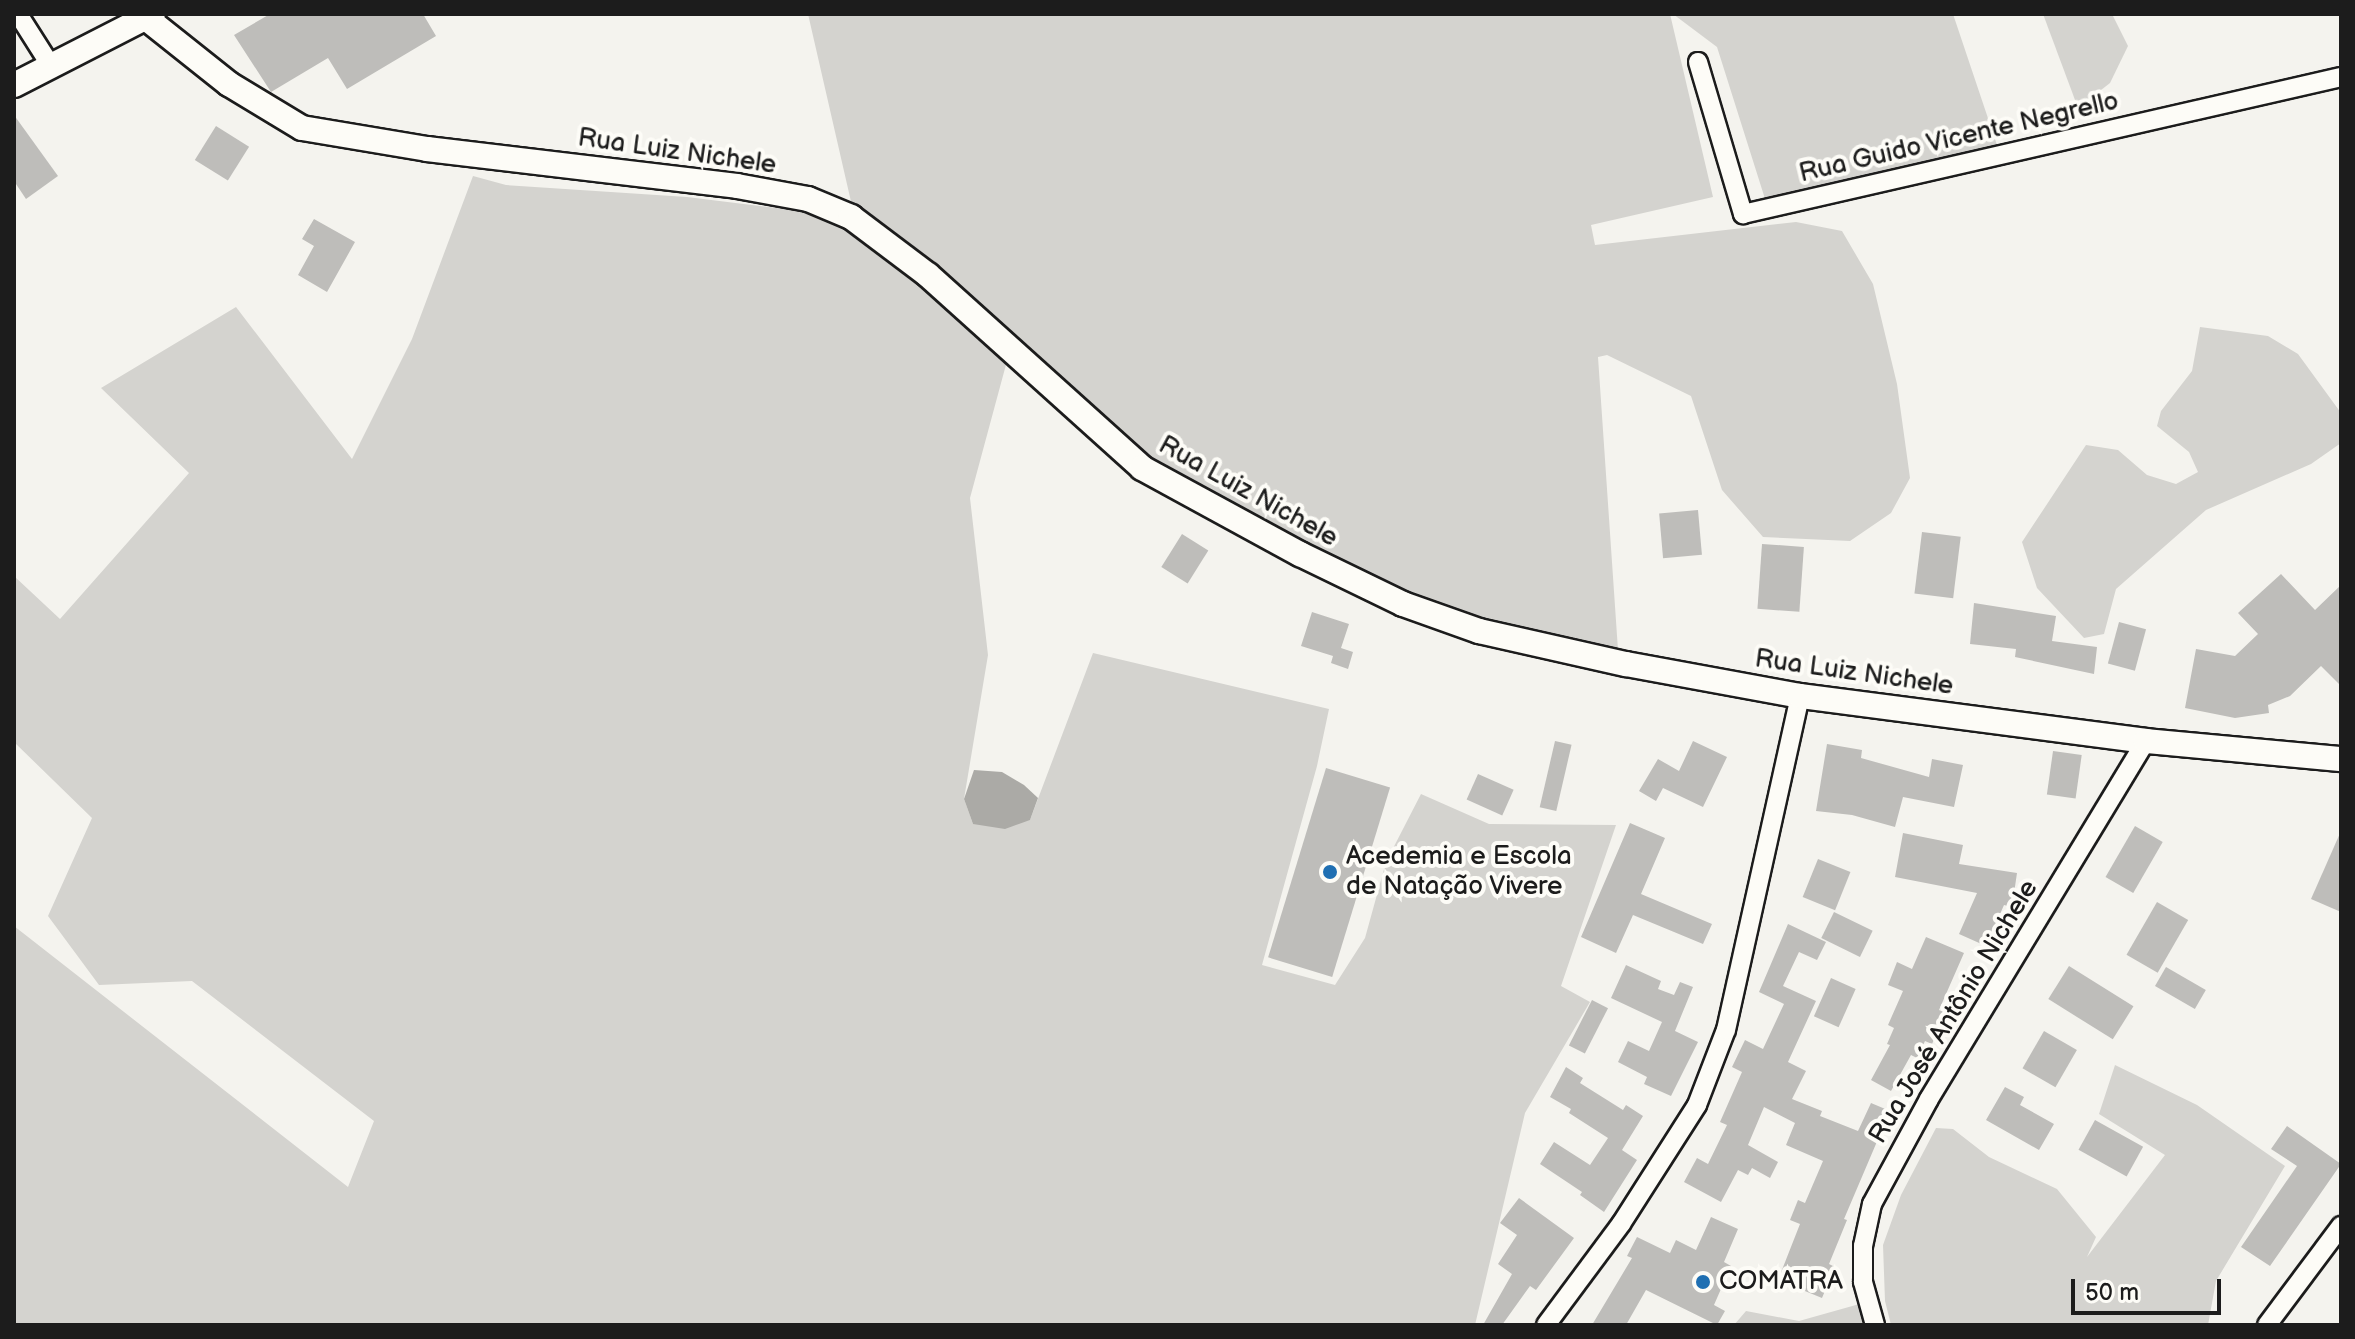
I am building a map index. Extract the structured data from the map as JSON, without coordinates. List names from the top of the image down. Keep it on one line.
{"streets":{"street":["Rua Guido Vicente Negrello","Rua Luiz Nichele","Rua José Antônio Nichele"]},"crossings":[["Rua Luiz Nichele","Rua José Antônio Nichele"]],"places":["Acedemia e Escola de Natação Vivere","COMATRA"],"scale_bar":"50 m"}
